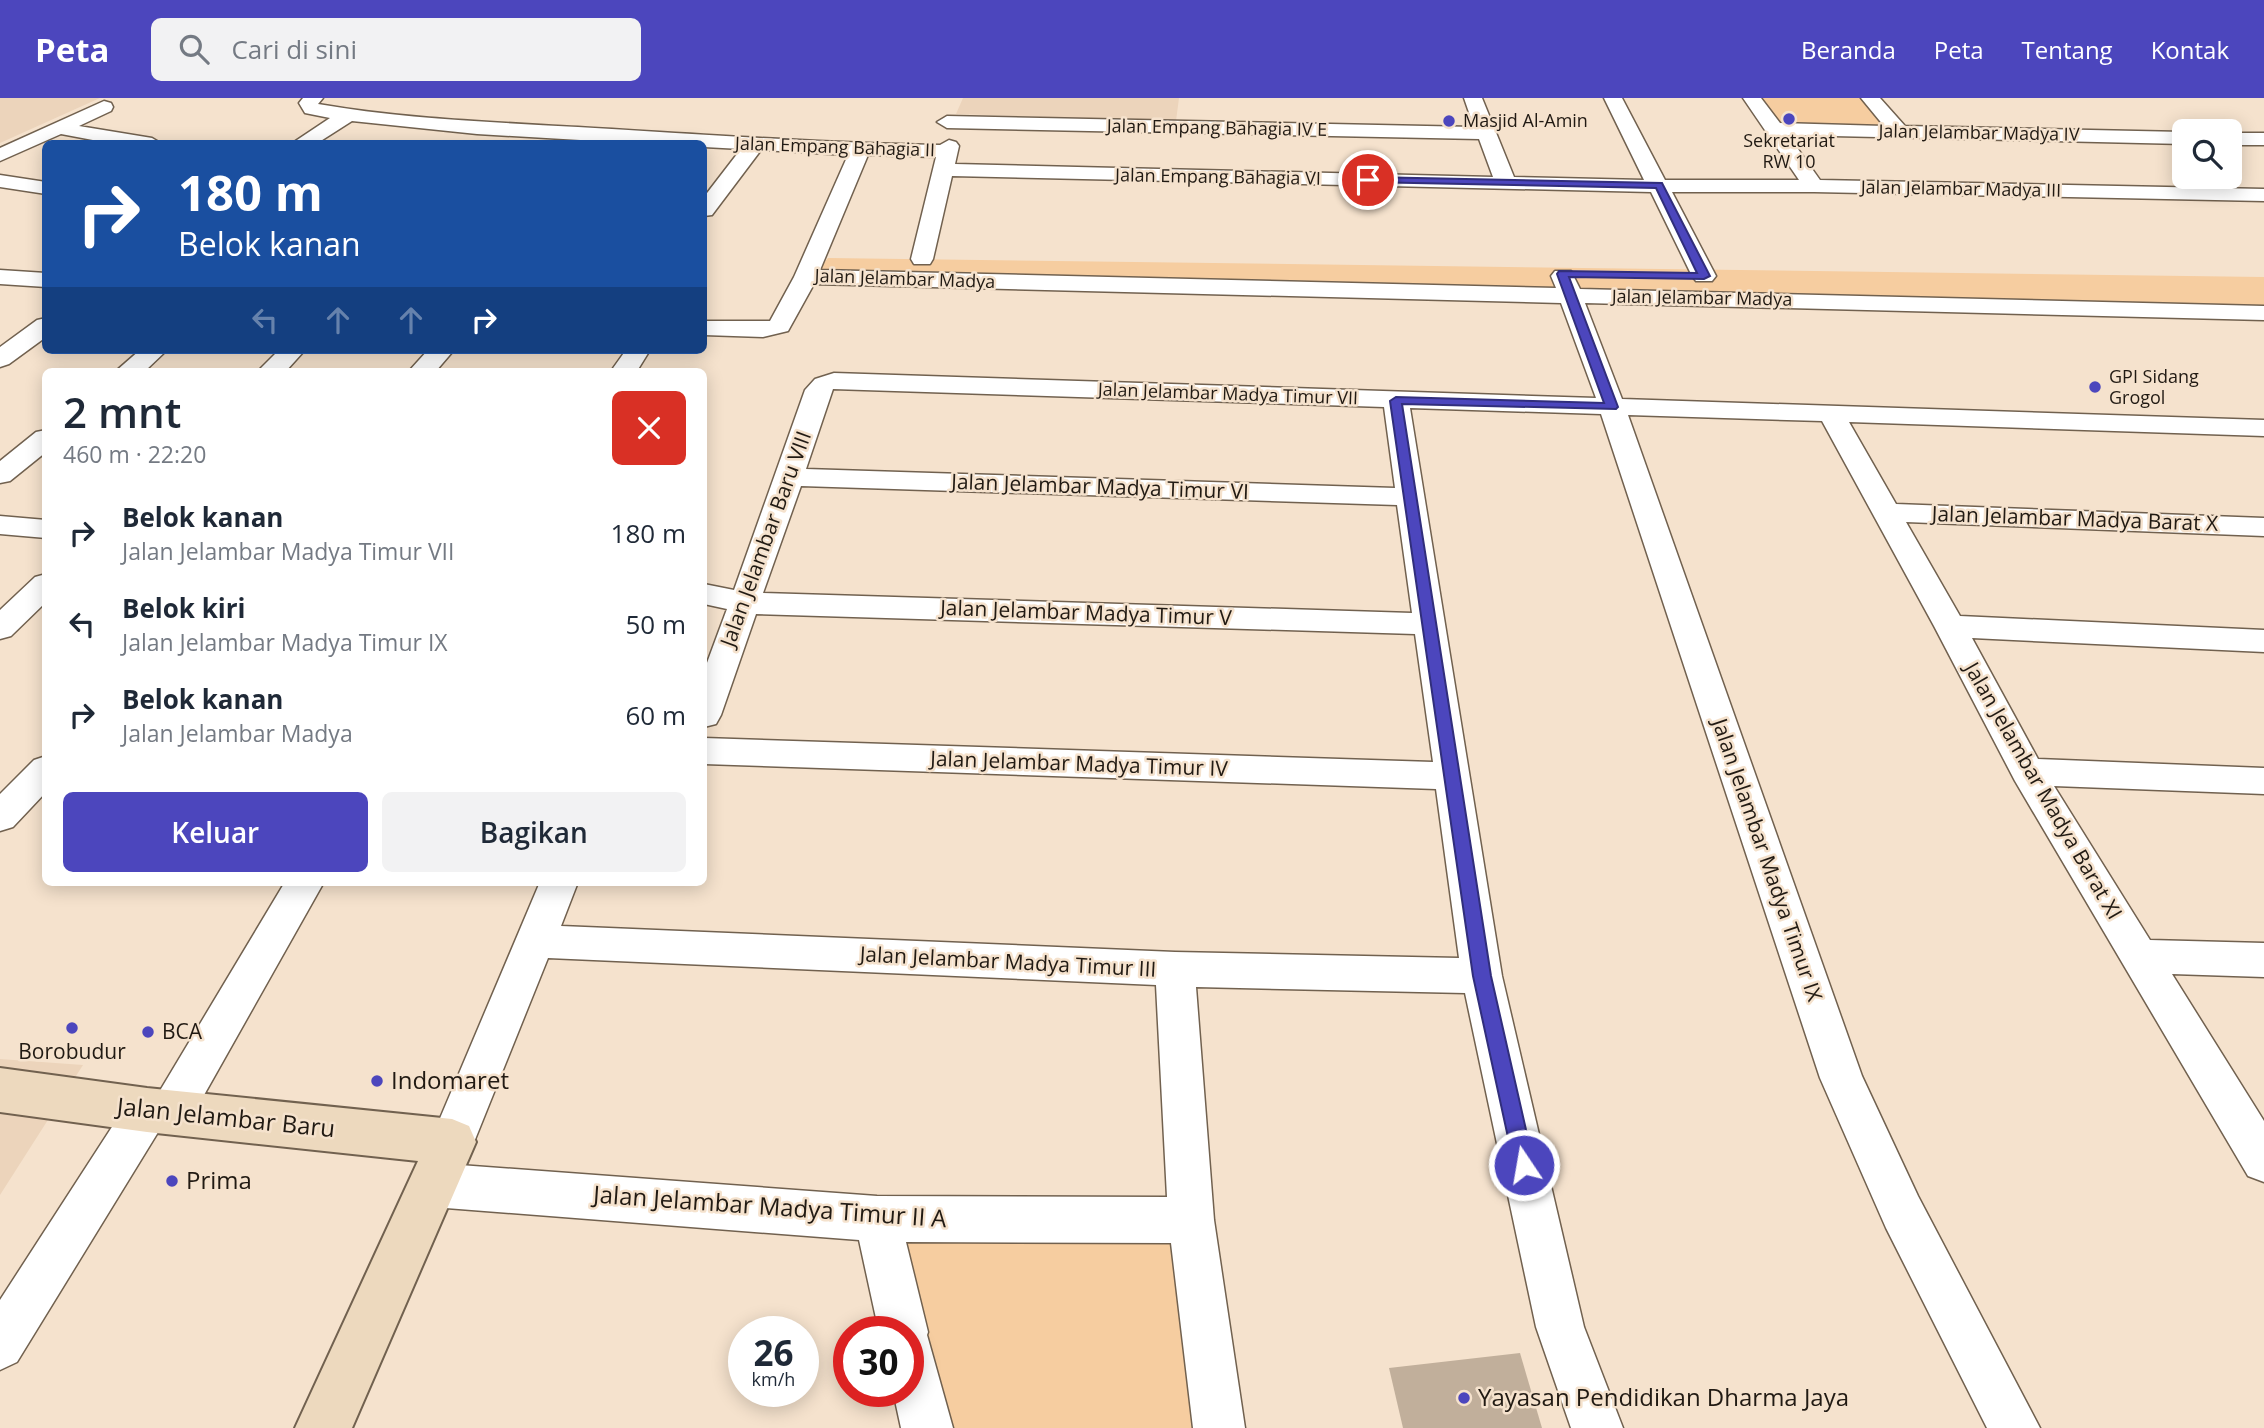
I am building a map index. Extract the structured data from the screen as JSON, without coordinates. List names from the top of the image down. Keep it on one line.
{"streets":{"street":["Jalan Empang Bahagia IV E","Jalan Jelambar Madya IV","Jalan Empang Bahagia II","Jalan Empang Bahagia VI","Jalan Jelambar Madya III","Jalan Jelambar Madya","Jalan Jelambar Madya Timur VII","Jalan Jelambar Madya Timur VI","Jalan Jelambar Madya Barat X","Jalan Jelambar Baru VIII","Jalan Jelambar Madya Timur V","Jalan Jelambar Madya Timur IV","Jalan Jelambar Madya Barat XI","Jalan Jelambar Madya Timur IX","Jalan Jelambar Madya Timur III","Jalan Jelambar Baru","Jalan Jelambar Madya Timur II A"]},"crossings":[["Jalan Empang Bahagia IV E","Jalan Empang Bahagia II"],["Jalan Empang Bahagia IV E","Jalan Empang Bahagia VI"],["Jalan Empang Bahagia II","Jalan Empang Bahagia VI"],["Jalan Empang Bahagia VI","Jalan Jelambar Madya III"],["Jalan Jelambar Madya","Jalan Jelambar Madya Timur IX"],["Jalan Jelambar Madya Timur VII","Jalan Jelambar Baru VIII"],["Jalan Jelambar Madya Timur VII","Jalan Jelambar Madya Barat XI"],["Jalan Jelambar Madya Timur VII","Jalan Jelambar Madya Timur IX"],["Jalan Jelambar Madya Timur VI","Jalan Jelambar Baru VIII"],["Jalan Jelambar Madya Barat X","Jalan Jelambar Madya Barat XI"],["Jalan Jelambar Baru VIII","Jalan Jelambar Madya Timur V"],["Jalan Jelambar Baru","Jalan Jelambar Madya Timur II A"]],"places":["Sekretariat RW 10","Masjid Al-Amin","GPI Sidang Grogol","Borobudur","BCA","Indomaret","Prima","Yayasan Pendidikan Dharma Jaya"],"page":{"header":"Peta","search":"Cari di sini","nav":["Beranda","Peta","Tentang","Kontak"],"turn":["180 m","Belok kanan"],"heading":["2 mnt","460 m · 22:20"],"list":[{"name":"Belok kanan","note":"Jalan Jelambar Madya Timur VII","value":"180 m"},{"name":"Belok kiri","note":"Jalan Jelambar Madya Timur IX","value":"50 m"},{"name":"Belok kanan","note":"Jalan Jelambar Madya","value":"60 m"}],"buttons":["Keluar","Bagikan"],"speed":"26 km/h","limit":"30"}}
